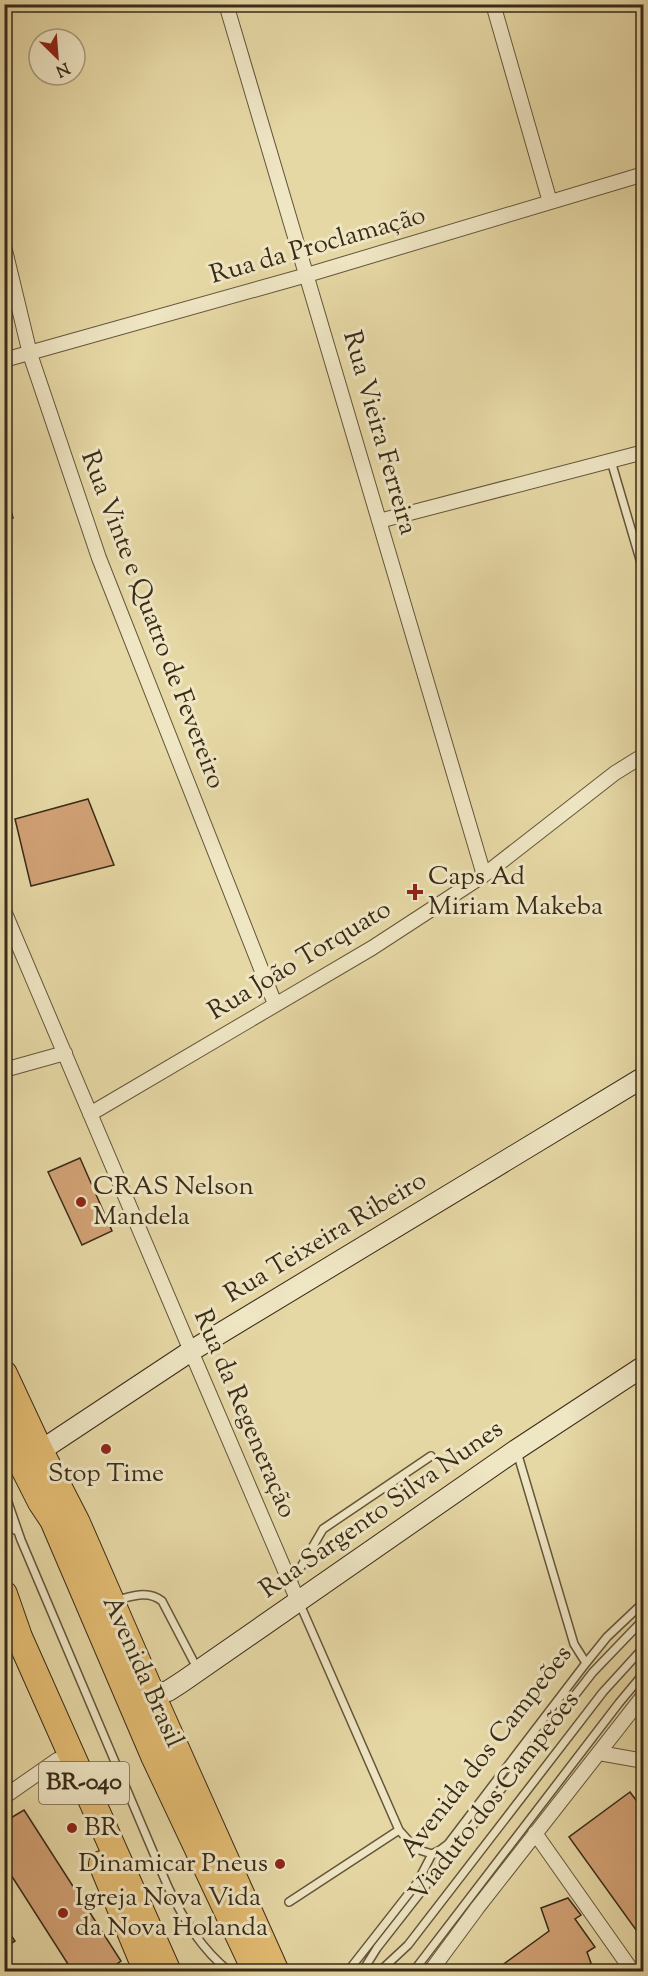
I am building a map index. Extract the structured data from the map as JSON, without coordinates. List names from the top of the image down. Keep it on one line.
{"streets":{"highway":["Avenida Brasil","BR-040"],"street":["Rua da Proclamação","Rua Vieira Ferreira","Rua Vinte e Quatro de Fevereiro","Rua João Torquato","Rua Teixeira Ribeiro","Rua da Regeneração","Rua Sargento Silva Nunes"],"lane":["Avenida dos Campeões","Viaduto dos Campeões"]},"crossings":[["Rua da Proclamação","Rua Vieira Ferreira"],["Rua da Proclamação","Rua Vinte e Quatro de Fevereiro"],["Rua Vieira Ferreira","Rua João Torquato"],["Rua Vinte e Quatro de Fevereiro","Rua João Torquato"],["Rua João Torquato","Rua da Regeneração"],["Rua Teixeira Ribeiro","Rua da Regeneração"],["Rua Teixeira Ribeiro","Avenida Brasil"],["Rua da Regeneração","Rua Sargento Silva Nunes"],["Rua da Regeneração","Avenida dos Campeões"],["Rua Sargento Silva Nunes","Avenida Brasil"]],"places":{"health":["Caps Ad Miriam Makeba"],"other":["CRAS Nelson Mandela","Stop Time","BR","Dinamicar Pneus","Igreja Nova Vida da Nova Holanda"]},"north":"bottom right"}
